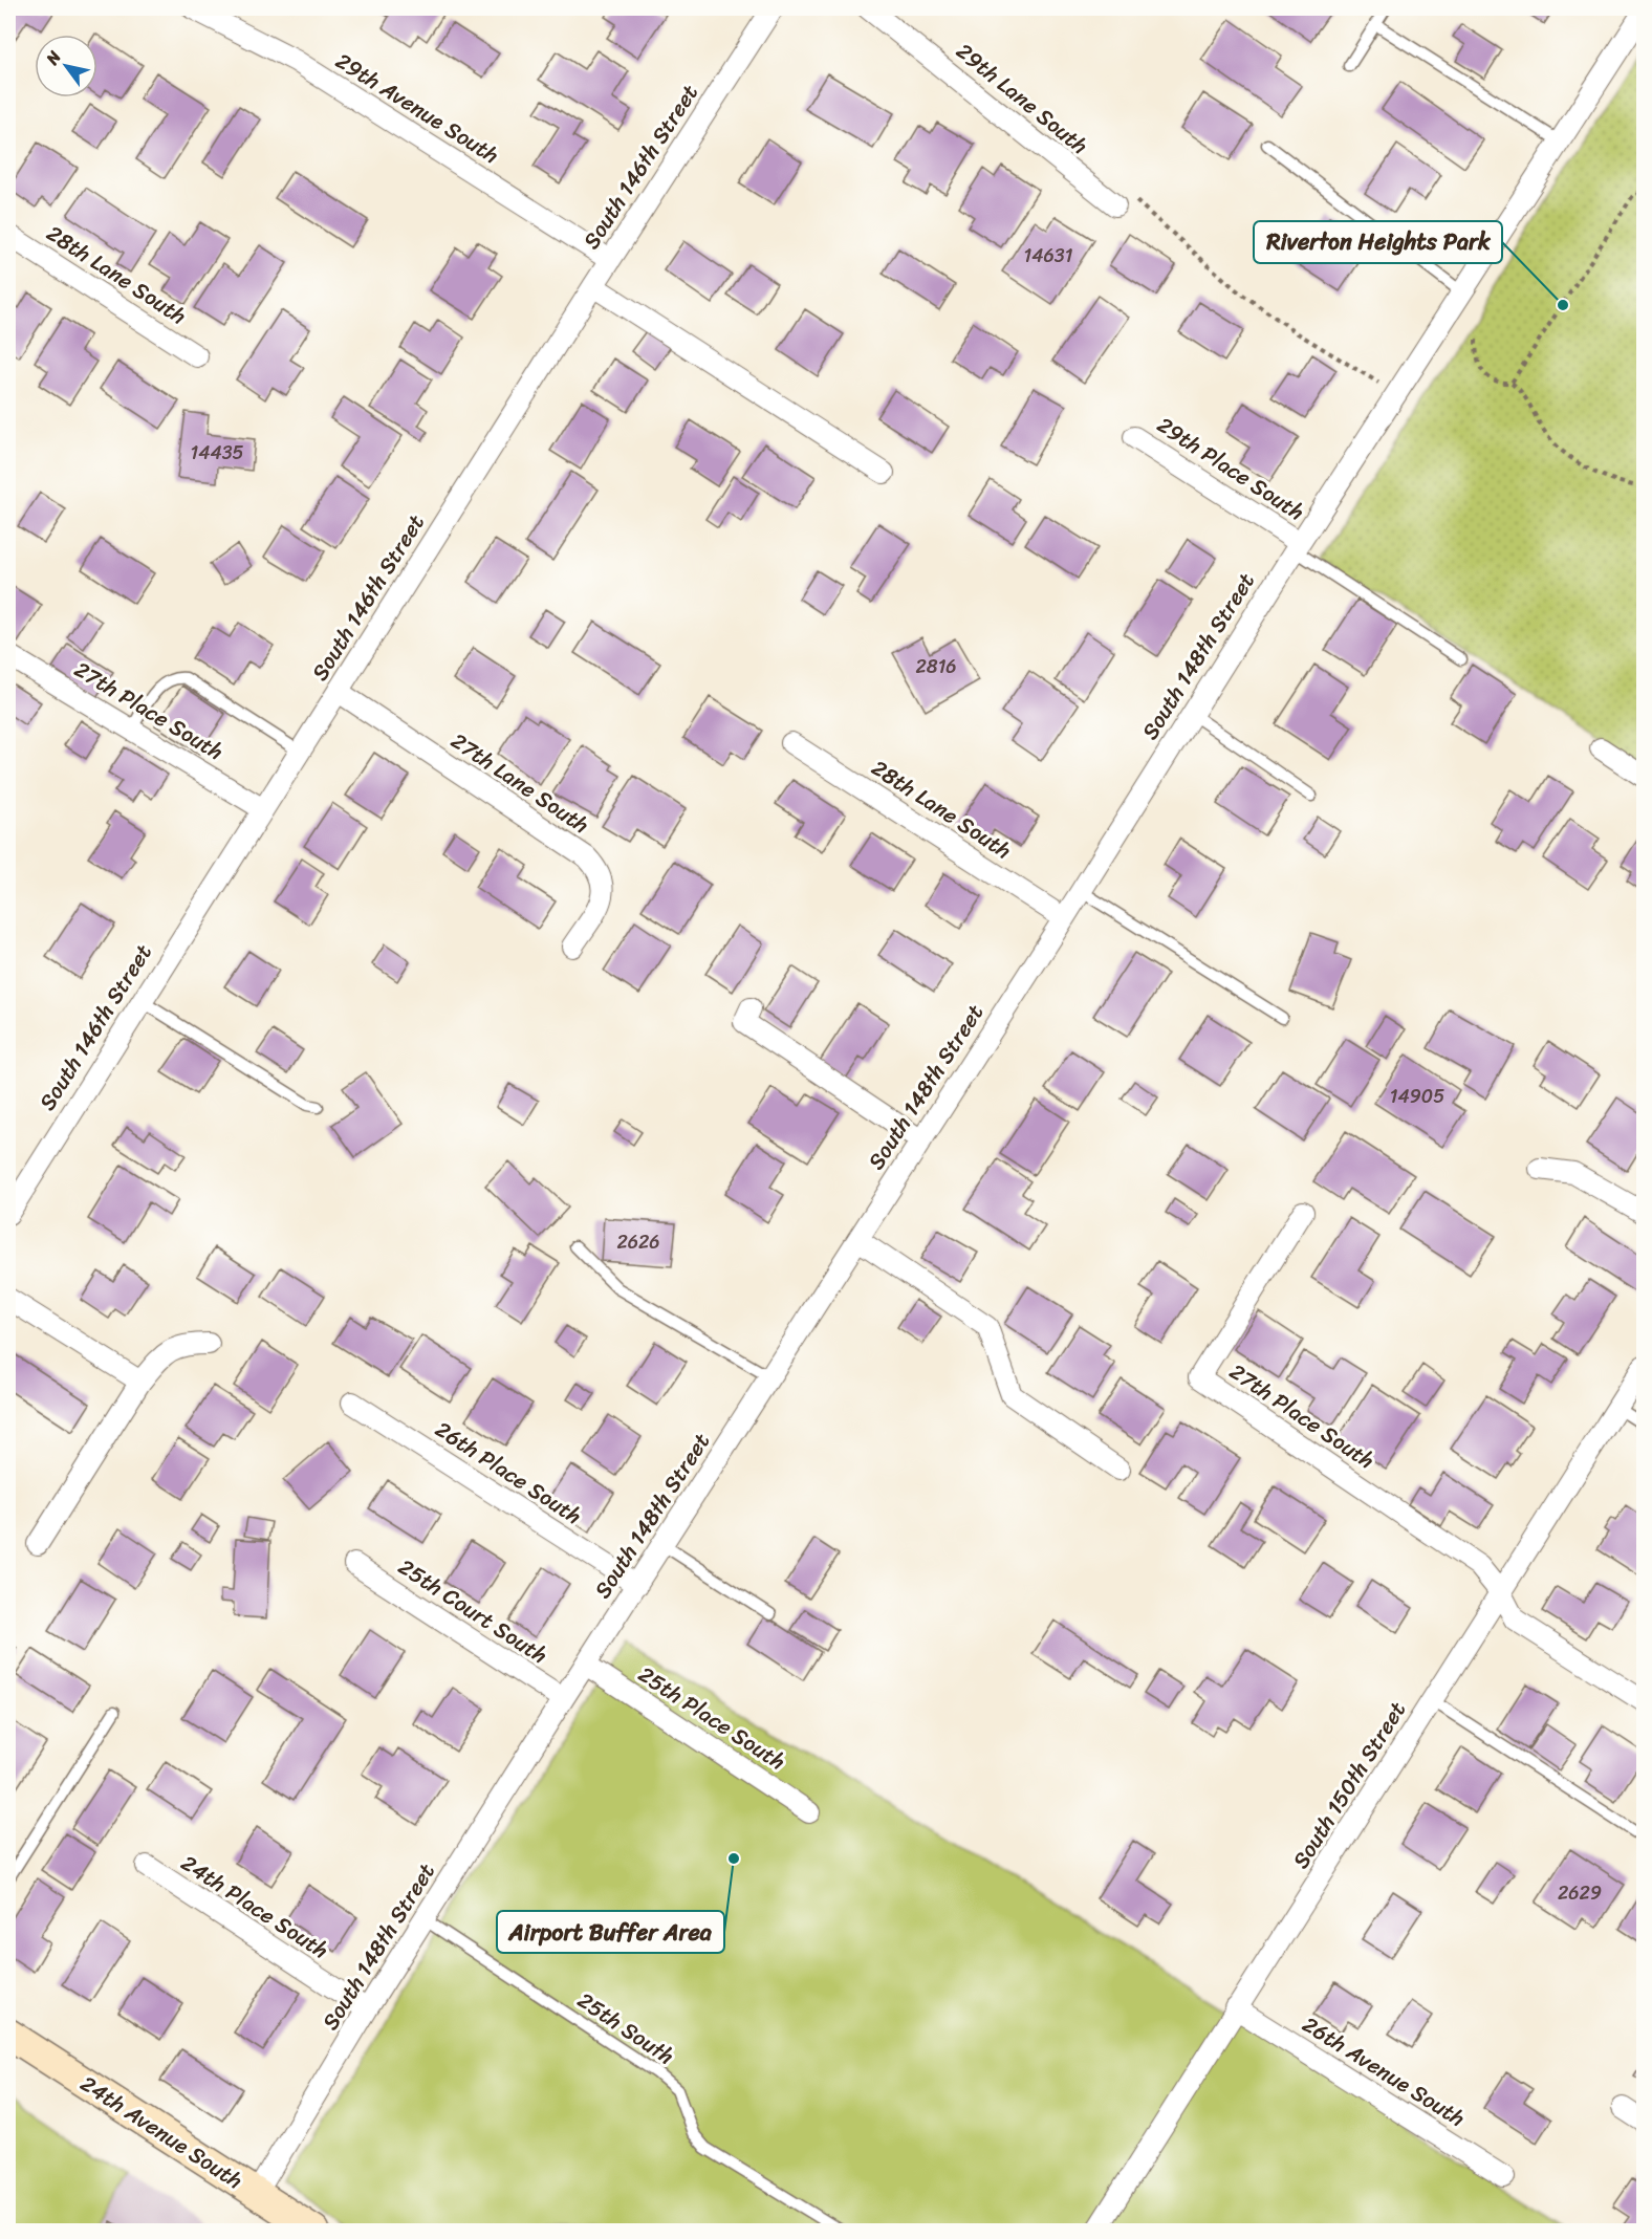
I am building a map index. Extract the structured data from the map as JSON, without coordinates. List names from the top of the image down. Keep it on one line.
{"streets":{"street":["29th Lane South","29th Avenue South","South 146th Street","28th Lane South","29th Place South","South 148th Street","27th Place South","27th Lane South","26th Place South","25th Court South","25th Place South","South 150th Street","24th Place South","26th Avenue South","24th Avenue South"],"lane":["25th South"]},"crossings":[["29th Avenue South","South 146th Street"],["South 146th Street","27th Place South"],["South 146th Street","27th Lane South"],["28th Lane South","South 148th Street"],["29th Place South","South 148th Street"],["South 148th Street","26th Place South"],["South 148th Street","25th Court South"],["South 148th Street","25th Place South"],["South 148th Street","24th Place South"],["South 148th Street","25th South"],["South 148th Street","24th Avenue South"],["27th Place South","South 150th Street"],["South 150th Street","26th Avenue South"]],"places":["Riverton Heights Park","Airport Buffer Area"],"house_numbers":["14631","14435","2816","14905","2626","2629"],"north":"top left"}
